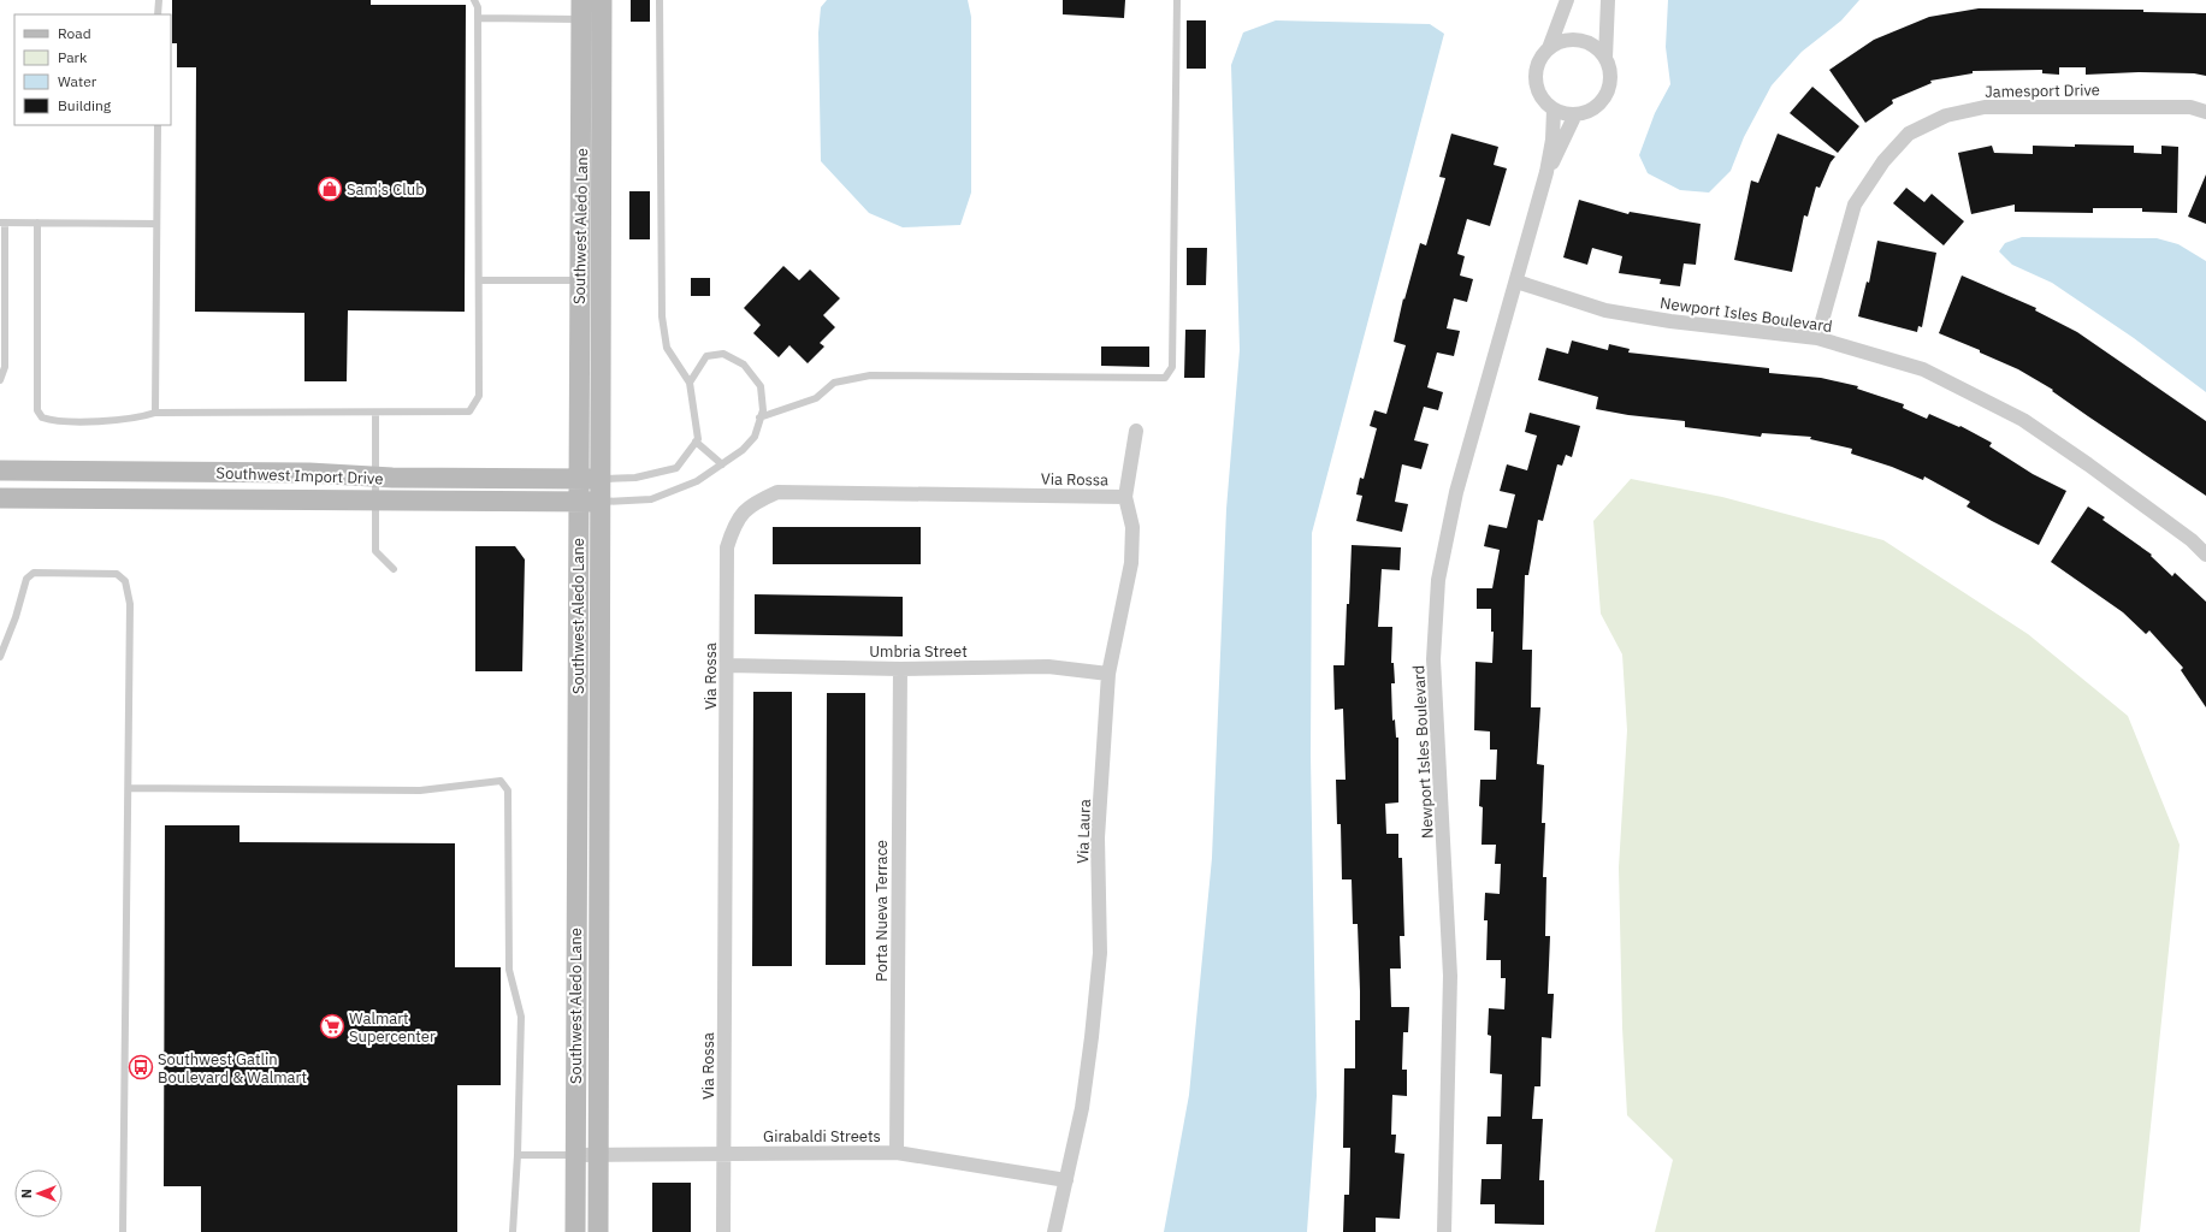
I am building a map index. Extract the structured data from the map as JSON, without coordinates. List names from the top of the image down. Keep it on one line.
{"streets":{"street":["Jamesport Drive","Southwest Aledo Lane","Newport Isles Boulevard","Southwest Import Drive","Via Rossa","Umbria Street","Via Laura","Porta Nueva Terrace","Girabaldi Streets"]},"crossings":[["Jamesport Drive","Newport Isles Boulevard"],["Southwest Aledo Lane","Southwest Import Drive"],["Southwest Aledo Lane","Girabaldi Streets"],["Via Rossa","Umbria Street"],["Via Rossa","Via Laura"],["Via Rossa","Girabaldi Streets"],["Umbria Street","Via Laura"],["Umbria Street","Porta Nueva Terrace"],["Via Laura","Girabaldi Streets"],["Porta Nueva Terrace","Girabaldi Streets"]],"places":{"shop":["Sam's Club"],"supermarket":["Walmart Supercenter"],"bus stop":["Southwest Gatlin Boulevard & Walmart"]},"legend":["Road","Park","Water","Building"],"north":"left"}
